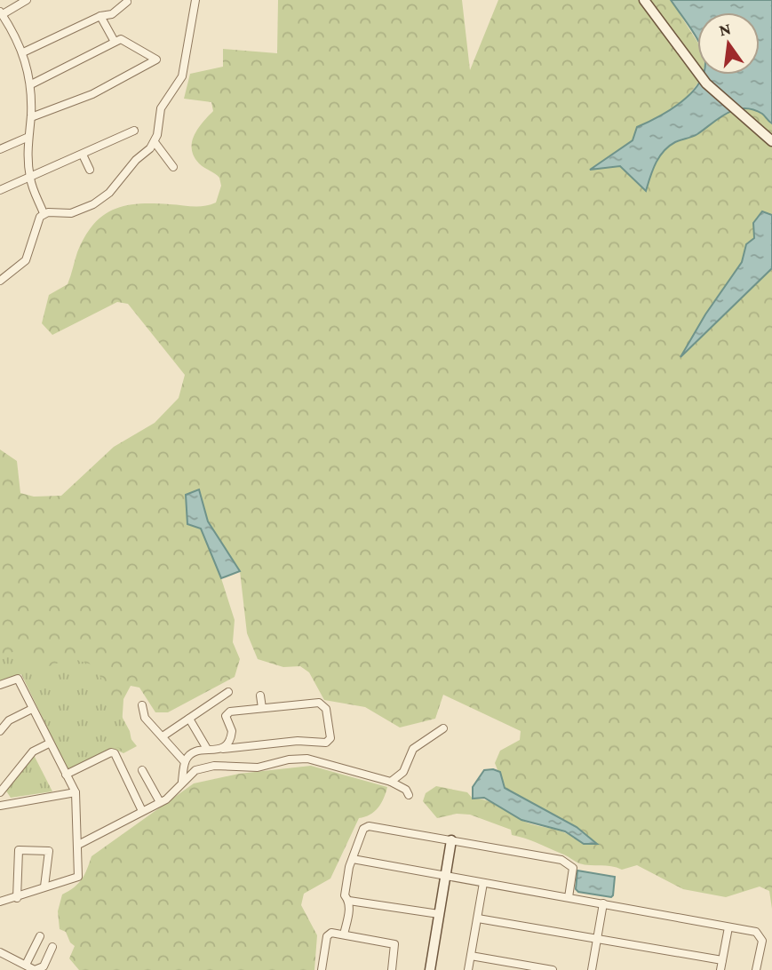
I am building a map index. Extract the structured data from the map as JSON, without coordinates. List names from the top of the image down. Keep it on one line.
{"north":"top"}
